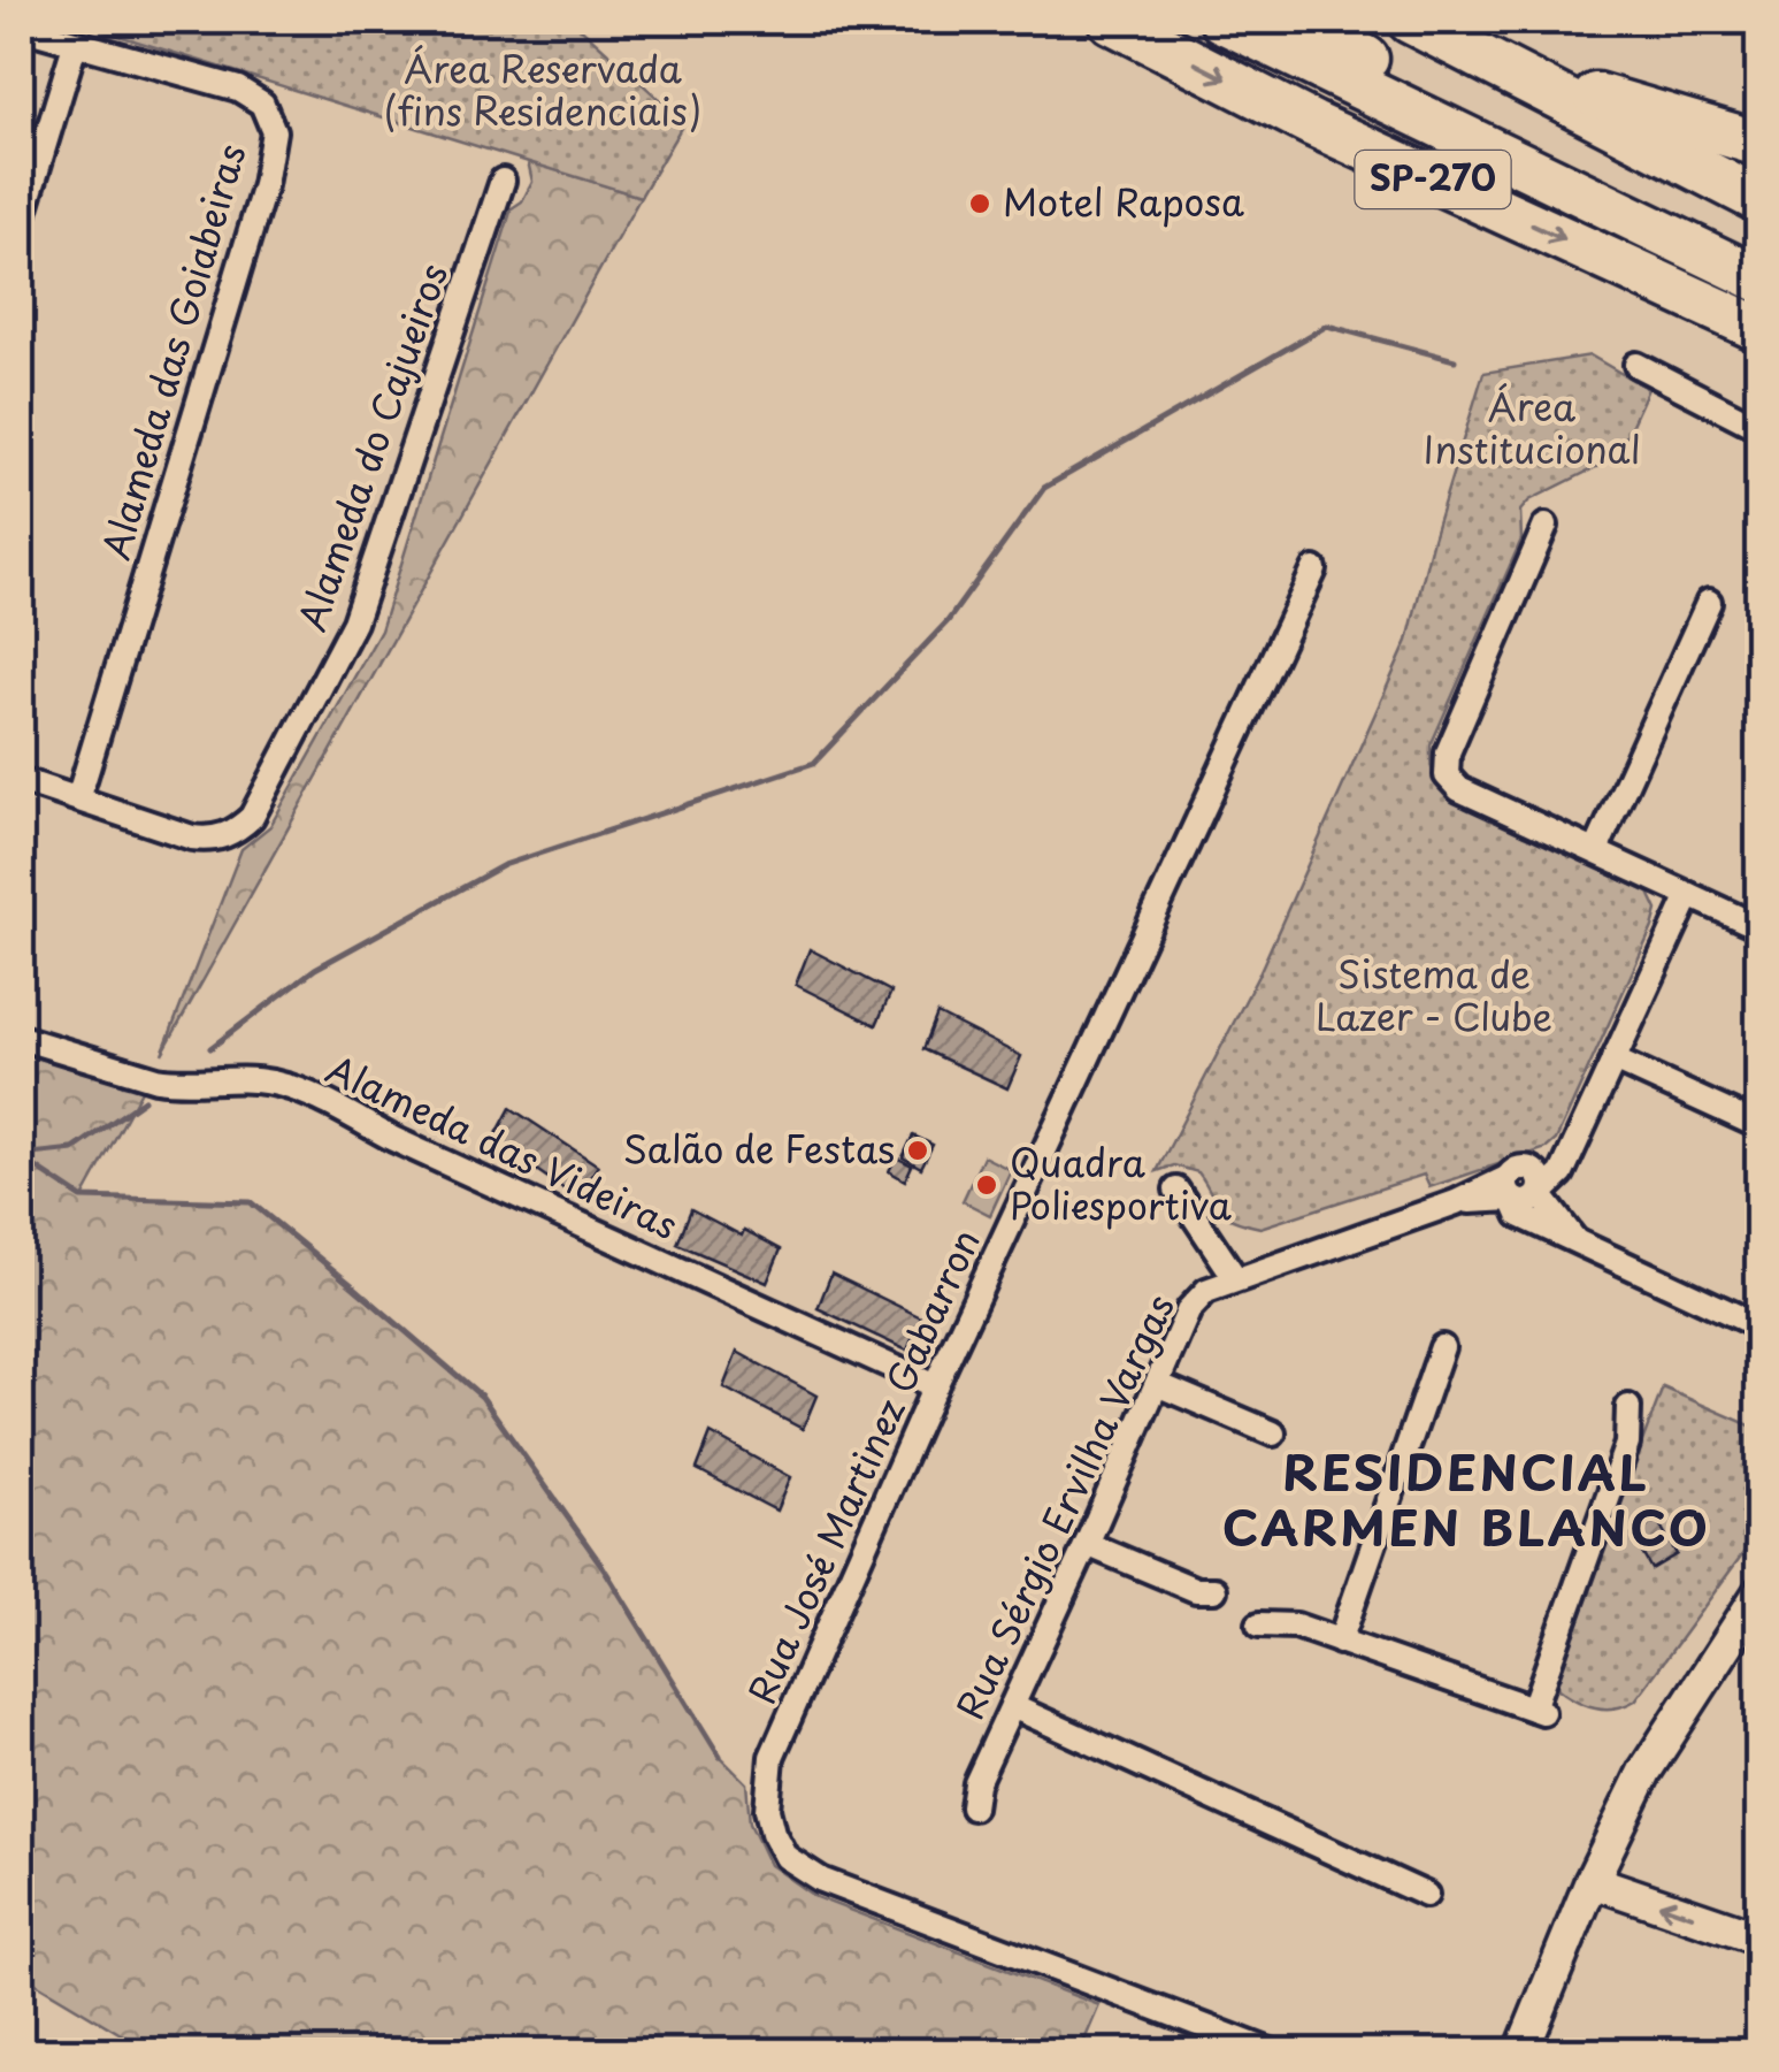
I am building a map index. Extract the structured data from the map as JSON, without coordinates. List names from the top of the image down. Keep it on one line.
{"streets":{"highway":["SP-270"],"street":["Alameda das Goiabeiras","Alameda do Cajueiros","Alameda das Videiras","Rua José Martinez Gabarron","Rua Sérgio Ervilha Vargas"]},"crossings":[["Alameda das Goiabeiras","Alameda do Cajueiros"],["Alameda das Videiras","Rua José Martinez Gabarron"]],"districts":["RESIDENCIAL CARMEN BLANCO"],"parks":["Área Reservada (fins Residenciais)","Área Institucional","Sistema de Lazer - Clube"],"places":["Motel Raposa","Salão de Festas","Quadra Poliesportiva"]}
